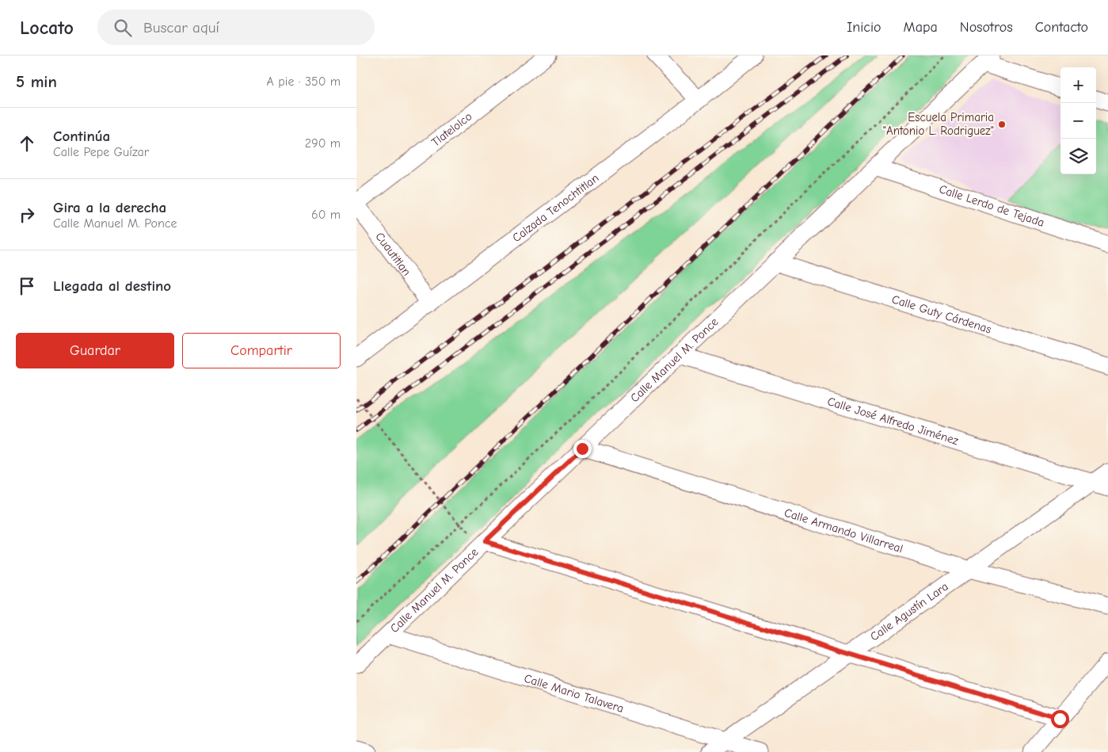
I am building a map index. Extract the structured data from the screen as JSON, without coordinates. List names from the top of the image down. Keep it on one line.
{"streets":{"street":["Tlatelolco","Calle Lerdo de Tejada","Calzada Tenochtitlan","Cuautitlan","Calle Guty Cárdenas","Calle Manuel M. Ponce","Calle José Alfredo Jiménez","Calle Armando Villarreal","Calle Agustín Lara","Calle Mario Talavera"]},"crossings":[["Tlatelolco","Cuautitlan"],["Calle Lerdo de Tejada","Calle Manuel M. Ponce"],["Calzada Tenochtitlan","Cuautitlan"],["Calle Guty Cárdenas","Calle Manuel M. Ponce"],["Calle Manuel M. Ponce","Calle José Alfredo Jiménez"],["Calle Manuel M. Ponce","Calle Armando Villarreal"],["Calle Manuel M. Ponce","Calle Mario Talavera"],["Calle José Alfredo Jiménez","Calle Agustín Lara"],["Calle Armando Villarreal","Calle Agustín Lara"],["Calle Agustín Lara","Calle Mario Talavera"]],"places":["Escuela Primaria \"Antonio L. Rodriguez\""],"page":{"header":"Locato","search":"Buscar aquí","nav":["Inicio","Mapa","Nosotros","Contacto"],"heading":["5 min","A pie · 350 m"],"map_buttons":["+","−"],"list":[["Continúa","Calle Pepe Guízar","290 m"],["Gira a la derecha","Calle Manuel M. Ponce","60 m"],"Llegada al destino"],"buttons":["Guardar","Compartir"]}}
